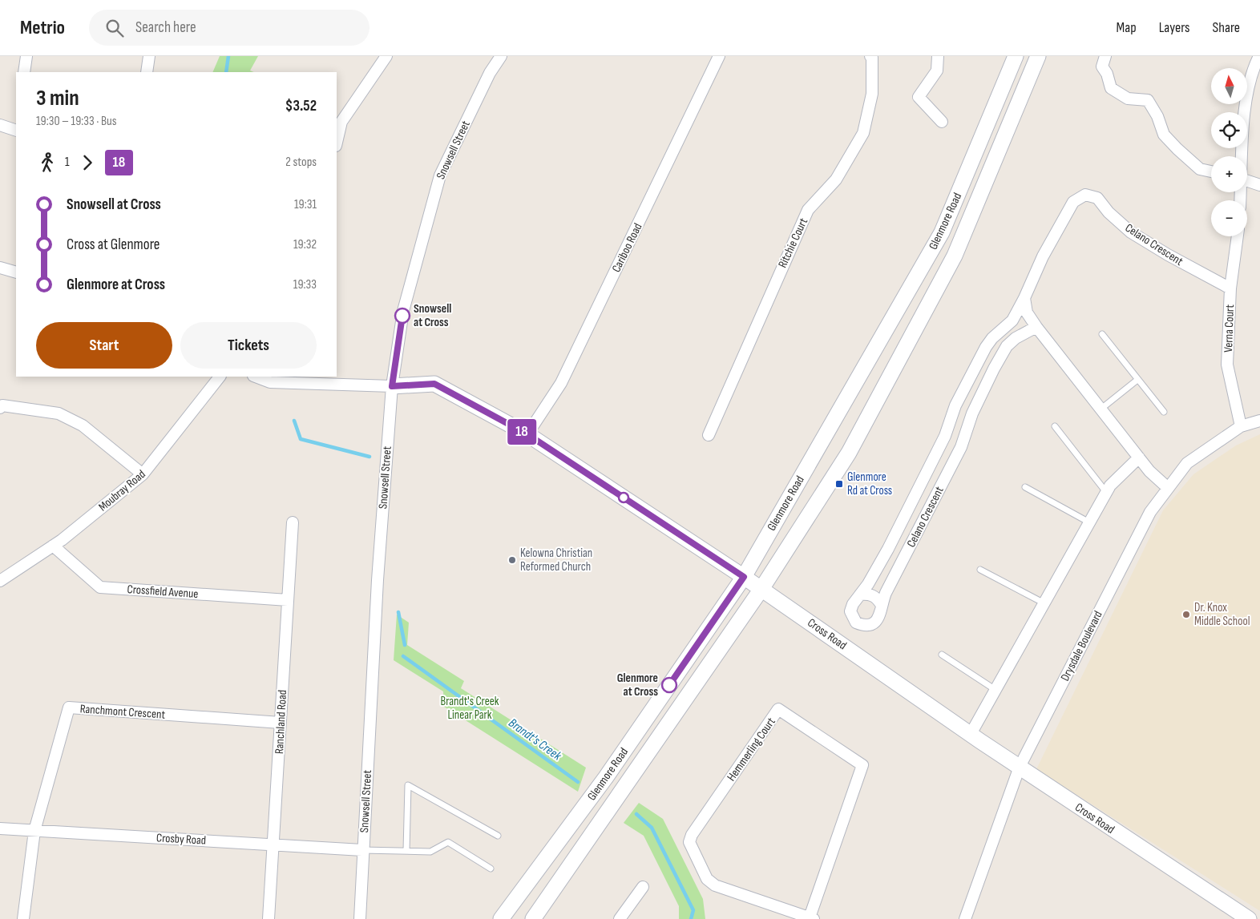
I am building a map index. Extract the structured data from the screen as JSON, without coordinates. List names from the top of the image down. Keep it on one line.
{"streets":{"main road":["Glenmore Road","Cross Road"],"street":["Snowsell Street","Ritchie Court","Celano Crescent","Cariboo Road","Verna Court","Moubray Road","Crossfield Avenue","Drysdale Boulevard","Ranchmont Crescent","Ranchland Road","Hemmerling Court","Crosby Road"]},"crossings":[["Snowsell Street","Cross Road"],["Snowsell Street","Crosby Road"],["Glenmore Road","Cross Road"],["Celano Crescent","Verna Court"],["Cariboo Road","Cross Road"],["Verna Court","Drysdale Boulevard"],["Moubray Road","Crossfield Avenue"],["Crossfield Avenue","Ranchland Road"],["Cross Road","Drysdale Boulevard"],["Ranchmont Crescent","Ranchland Road"],["Ranchmont Crescent","Crosby Road"],["Ranchland Road","Crosby Road"]],"water":["Brandt's Creek"],"parks":["Brandt's Creek Linear Park"],"places":{"other":["Snowsell at Cross","Kelowna Christian Reformed Church","Dr. Knox Middle School","Glenmore at Cross"],"transit":["Glenmore Rd at Cross"]},"lines":["bus line 18"],"north":"top","page":{"header":"Metrio","search":"Search here","nav":["Map","Layers","Share"],"on_map":"18","map_buttons":["+","−"],"heading":["3 min","19:30 – 19:33 · Bus","$3.52"],"legs":["1","18","2 stops"],"list":[{"name":"Snowsell at Cross","value":"19:31"},{"name":"Cross at Glenmore","value":"19:32"},{"name":"Glenmore at Cross","value":"19:33"}],"buttons":["Start","Tickets"]}}
